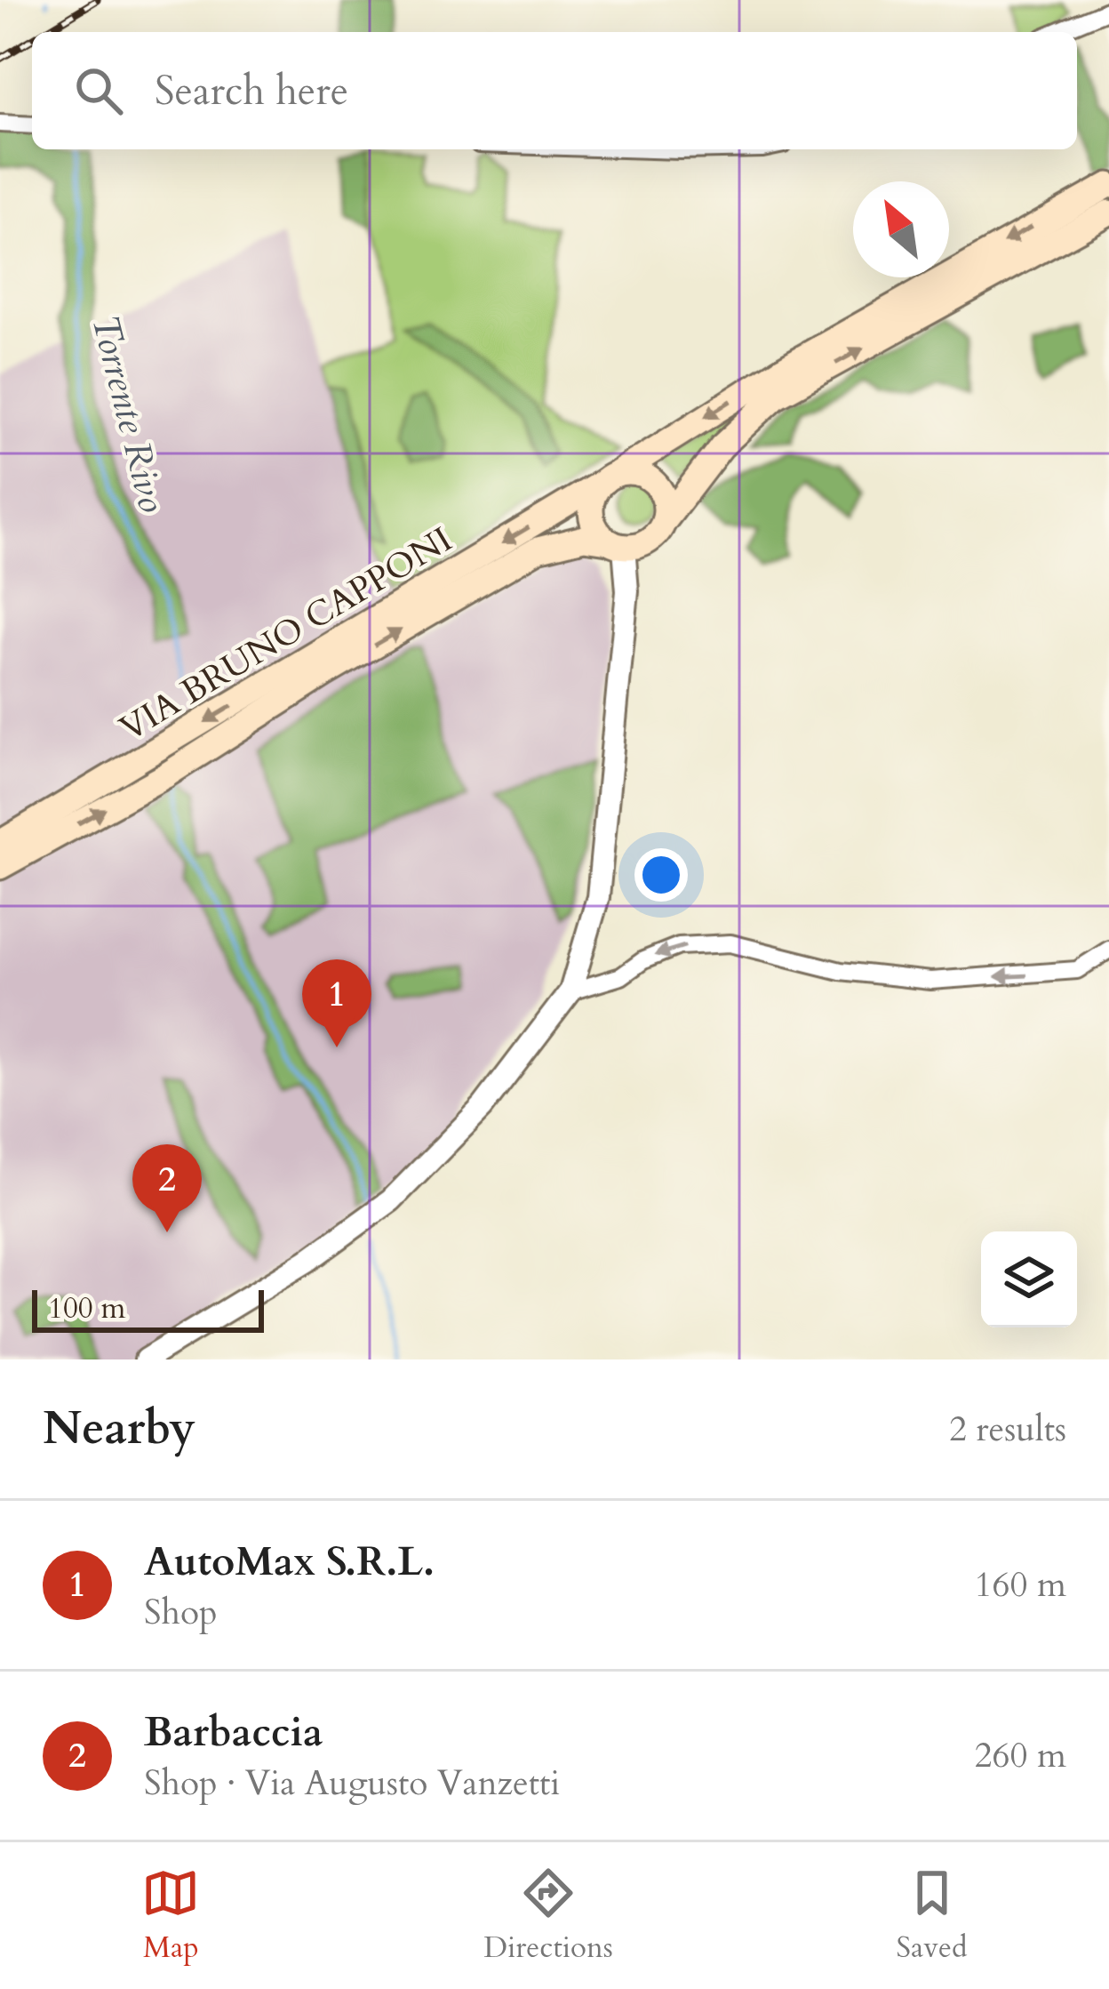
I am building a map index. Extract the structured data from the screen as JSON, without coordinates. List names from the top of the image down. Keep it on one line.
{"streets":{"main road":["VIA BRUNO CAPPONI"]},"water":["Torrente Rivo"],"scale_bar":"100 m","north":"top left","page":{"search":"Search here","pins":["1","2"],"scale":"100 m","heading":["Nearby","2 results"],"list":[{"mark":"1","name":"AutoMax S.R.L.","note":"Shop","value":"160 m"},{"mark":"2","name":"Barbaccia","note":"Shop · Via Augusto Vanzetti","value":"260 m"}],"nav":["Map","Directions","Saved"]}}
